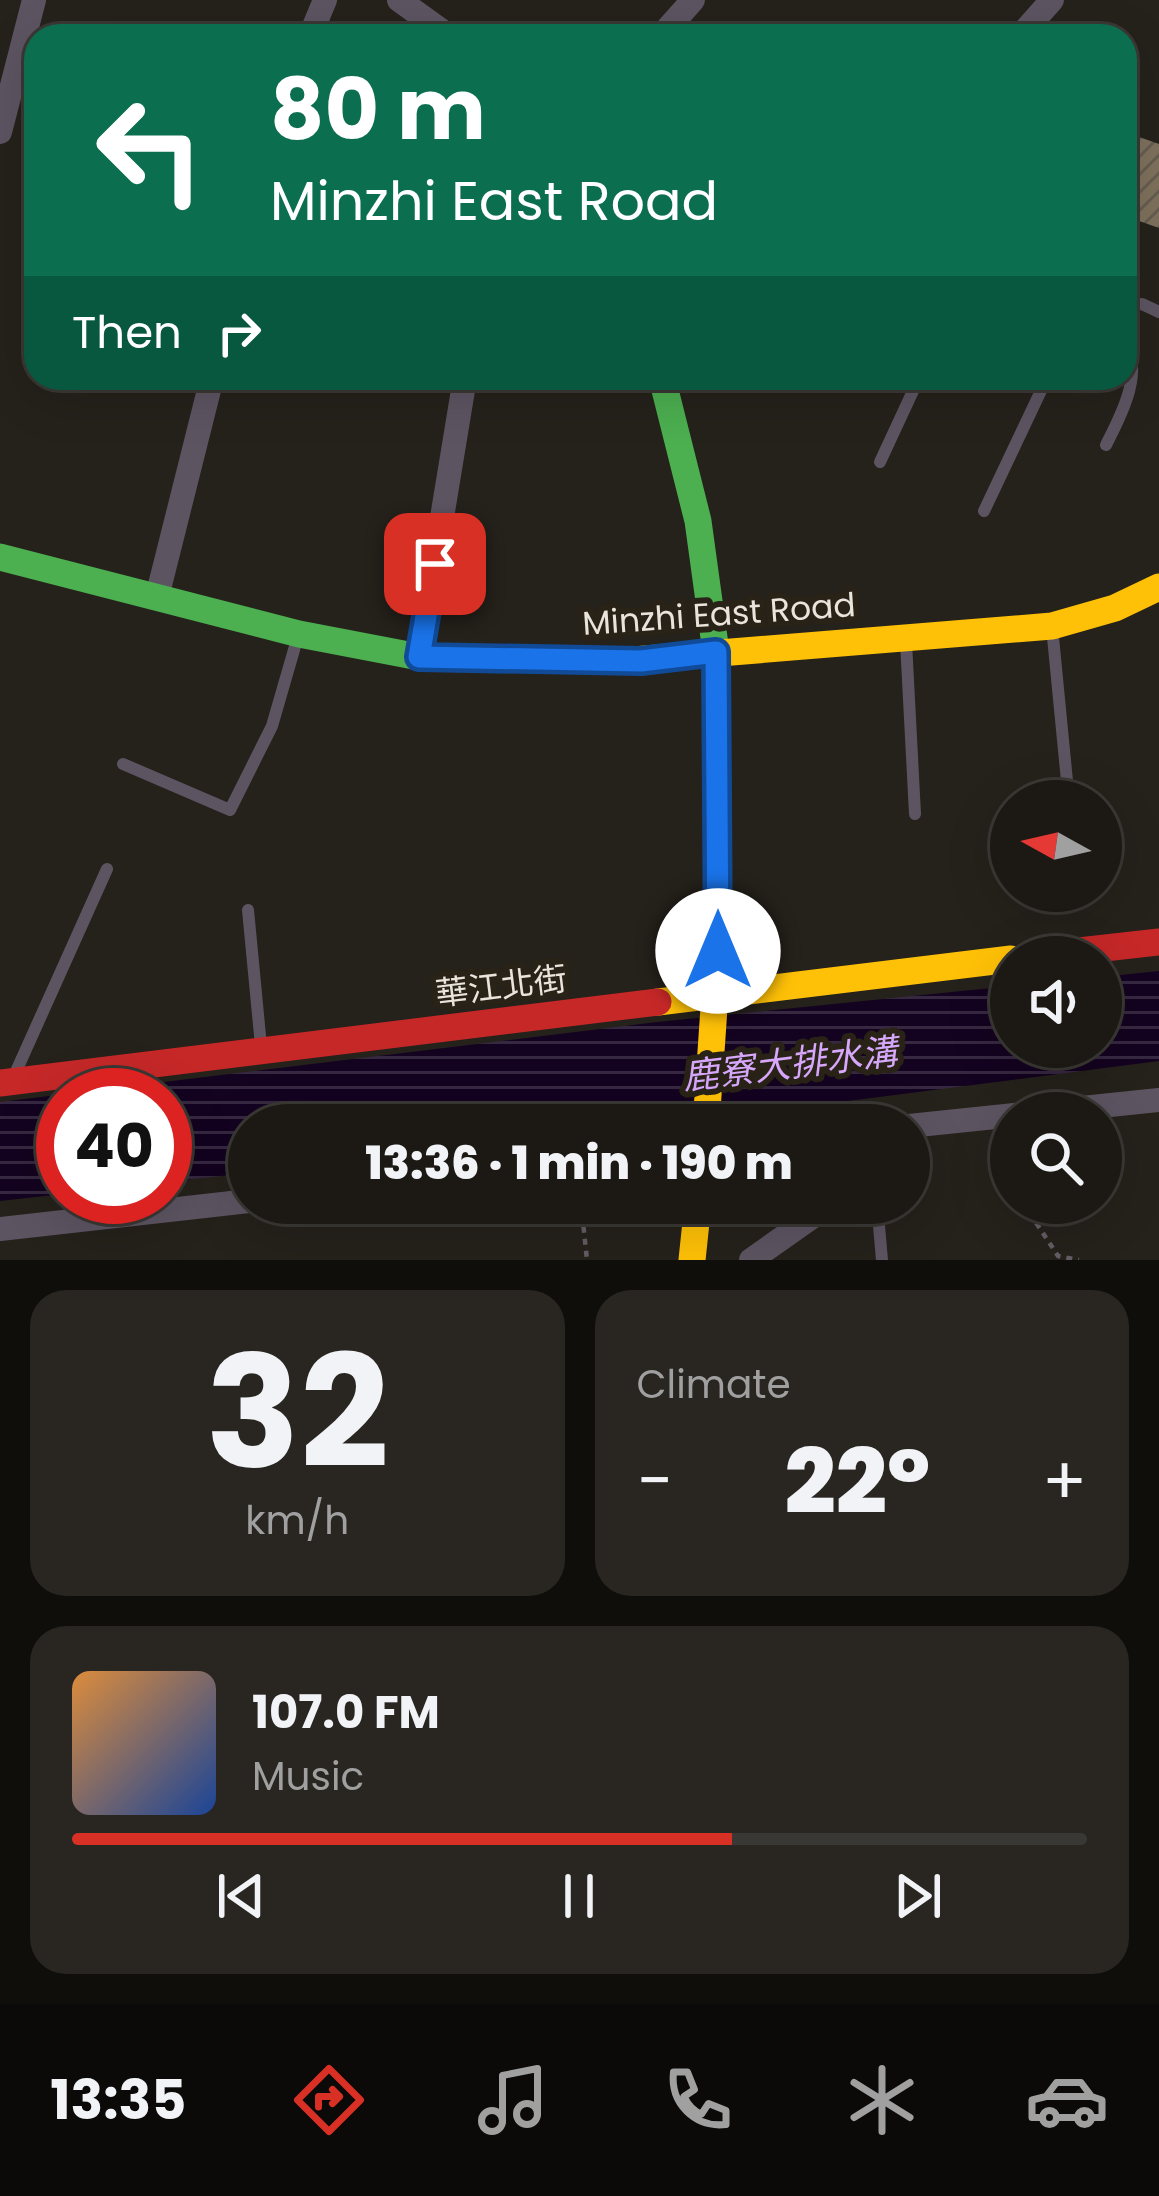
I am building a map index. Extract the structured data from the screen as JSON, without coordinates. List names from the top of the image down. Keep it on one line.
{"streets":{"street":["Minzhi East Road","華江北街"]},"water":["鹿寮大排水溝"],"north":"left","page":{"turn":["80 m","Minzhi East Road"],"then":"Then","limit":"40","trip":"13:36 · 1 min · 190 m","tile":[["32","km/h"],"Climate"],"heat":["−","22°","+"],"song":["107.0 FM","Music"],"tabs":"13:35"}}
